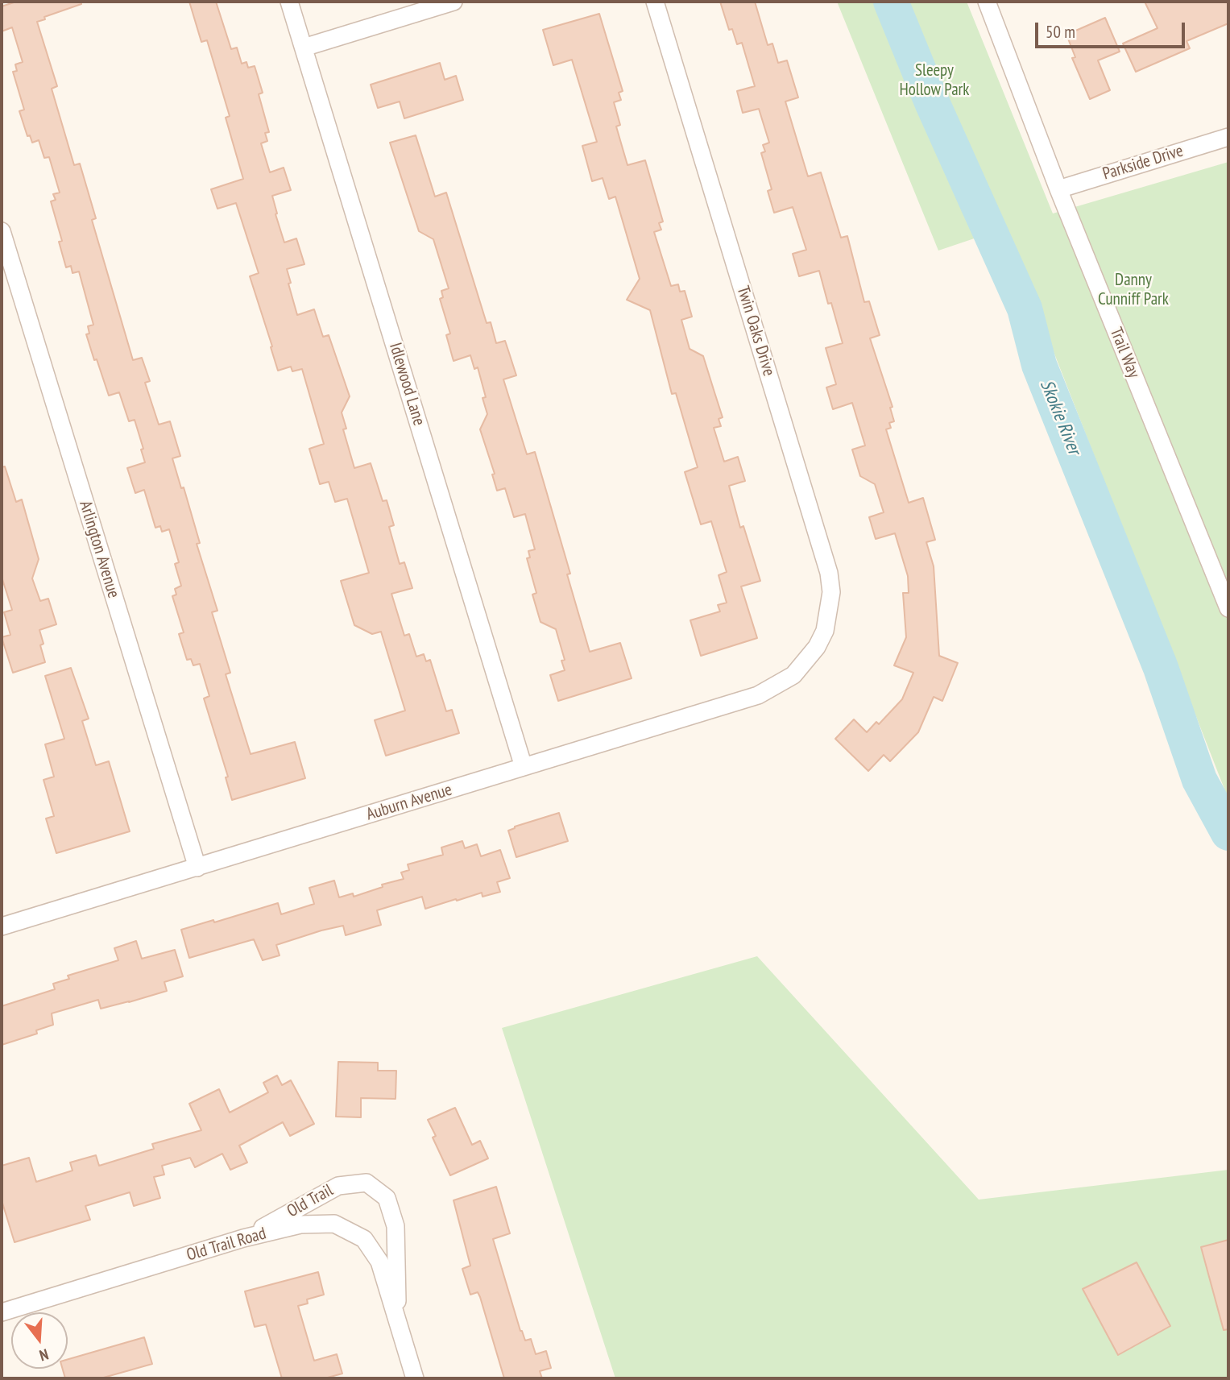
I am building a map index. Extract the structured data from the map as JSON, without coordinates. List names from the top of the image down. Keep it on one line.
{"streets":{"street":["Parkside Drive","Twin Oaks Drive","Trail Way","Idlewood Lane","Arlington Avenue","Auburn Avenue","Old Trail","Old Trail Road"]},"crossings":[["Parkside Drive","Trail Way"],["Twin Oaks Drive","Auburn Avenue"],["Idlewood Lane","Auburn Avenue"],["Arlington Avenue","Auburn Avenue"],["Old Trail","Old Trail Road"]],"water":["Skokie River"],"parks":["Sleepy Hollow Park","Danny Cunniff Park"],"scale_bar":"50 m","north":"bottom"}
